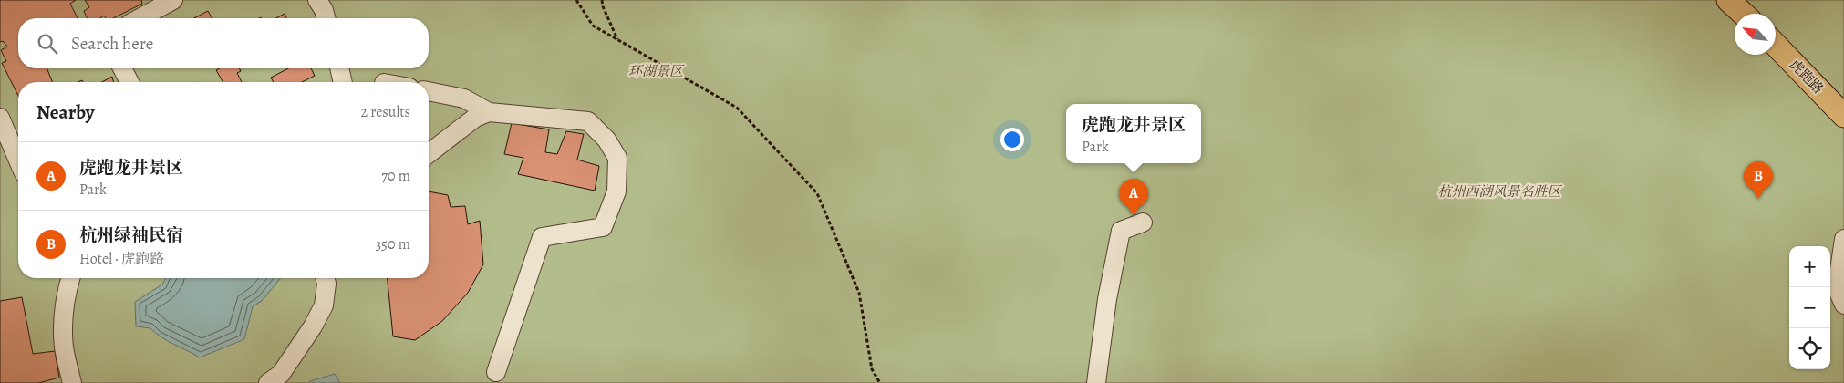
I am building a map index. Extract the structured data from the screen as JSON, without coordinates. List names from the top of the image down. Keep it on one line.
{"streets":{"main road":["虎跑路"]},"parks":["环湖景区","杭州西湖风景名胜区"],"north":"top left","page":{"search":"Search here","heading":["Nearby","2 results"],"popup":["虎跑龙井景区","Park"],"list":[{"mark":"A","name":"虎跑龙井景区","note":"Park","value":"70 m"},{"mark":"B","name":"杭州绿袖民宿","note":"Hotel · 虎跑路","value":"350 m"}],"pins":["B","A"],"map_buttons":["+","−"]}}
